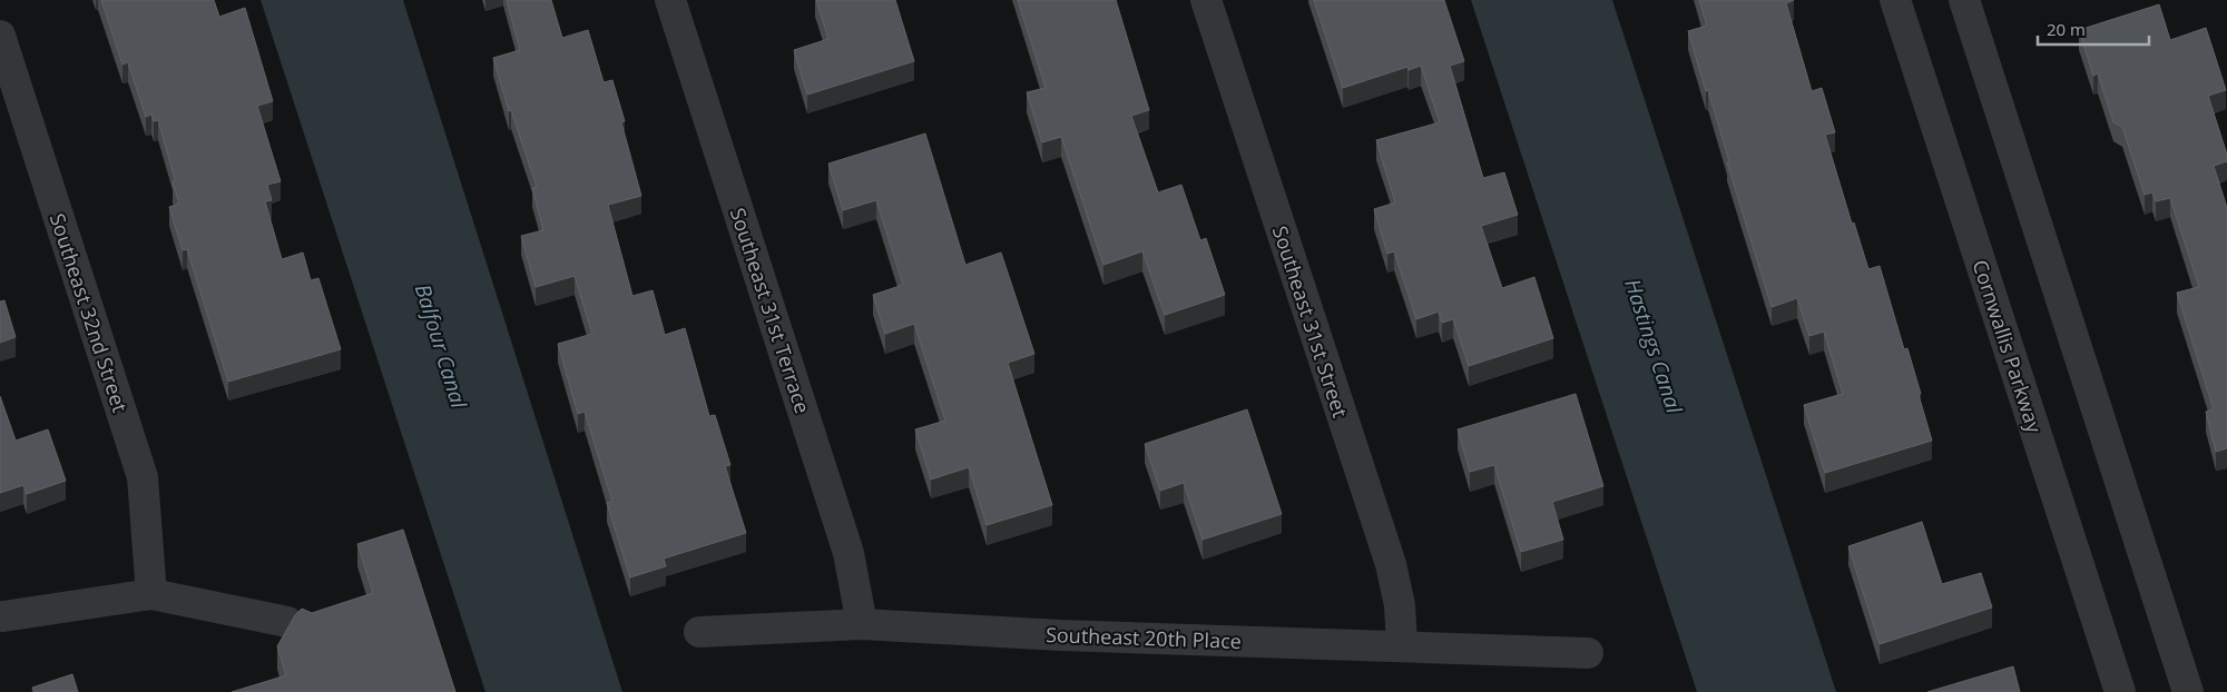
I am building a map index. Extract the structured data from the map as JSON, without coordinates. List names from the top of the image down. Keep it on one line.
{"streets":{"street":["Southeast 31st Terrace","Southeast 32nd Street","Southeast 31st Street","Cornwallis Parkway","Southeast 20th Place"]},"crossings":[["Southeast 31st Terrace","Southeast 20th Place"],["Southeast 31st Street","Southeast 20th Place"]],"water":["Balfour Canal","Hastings Canal"],"scale_bar":"20 m"}
